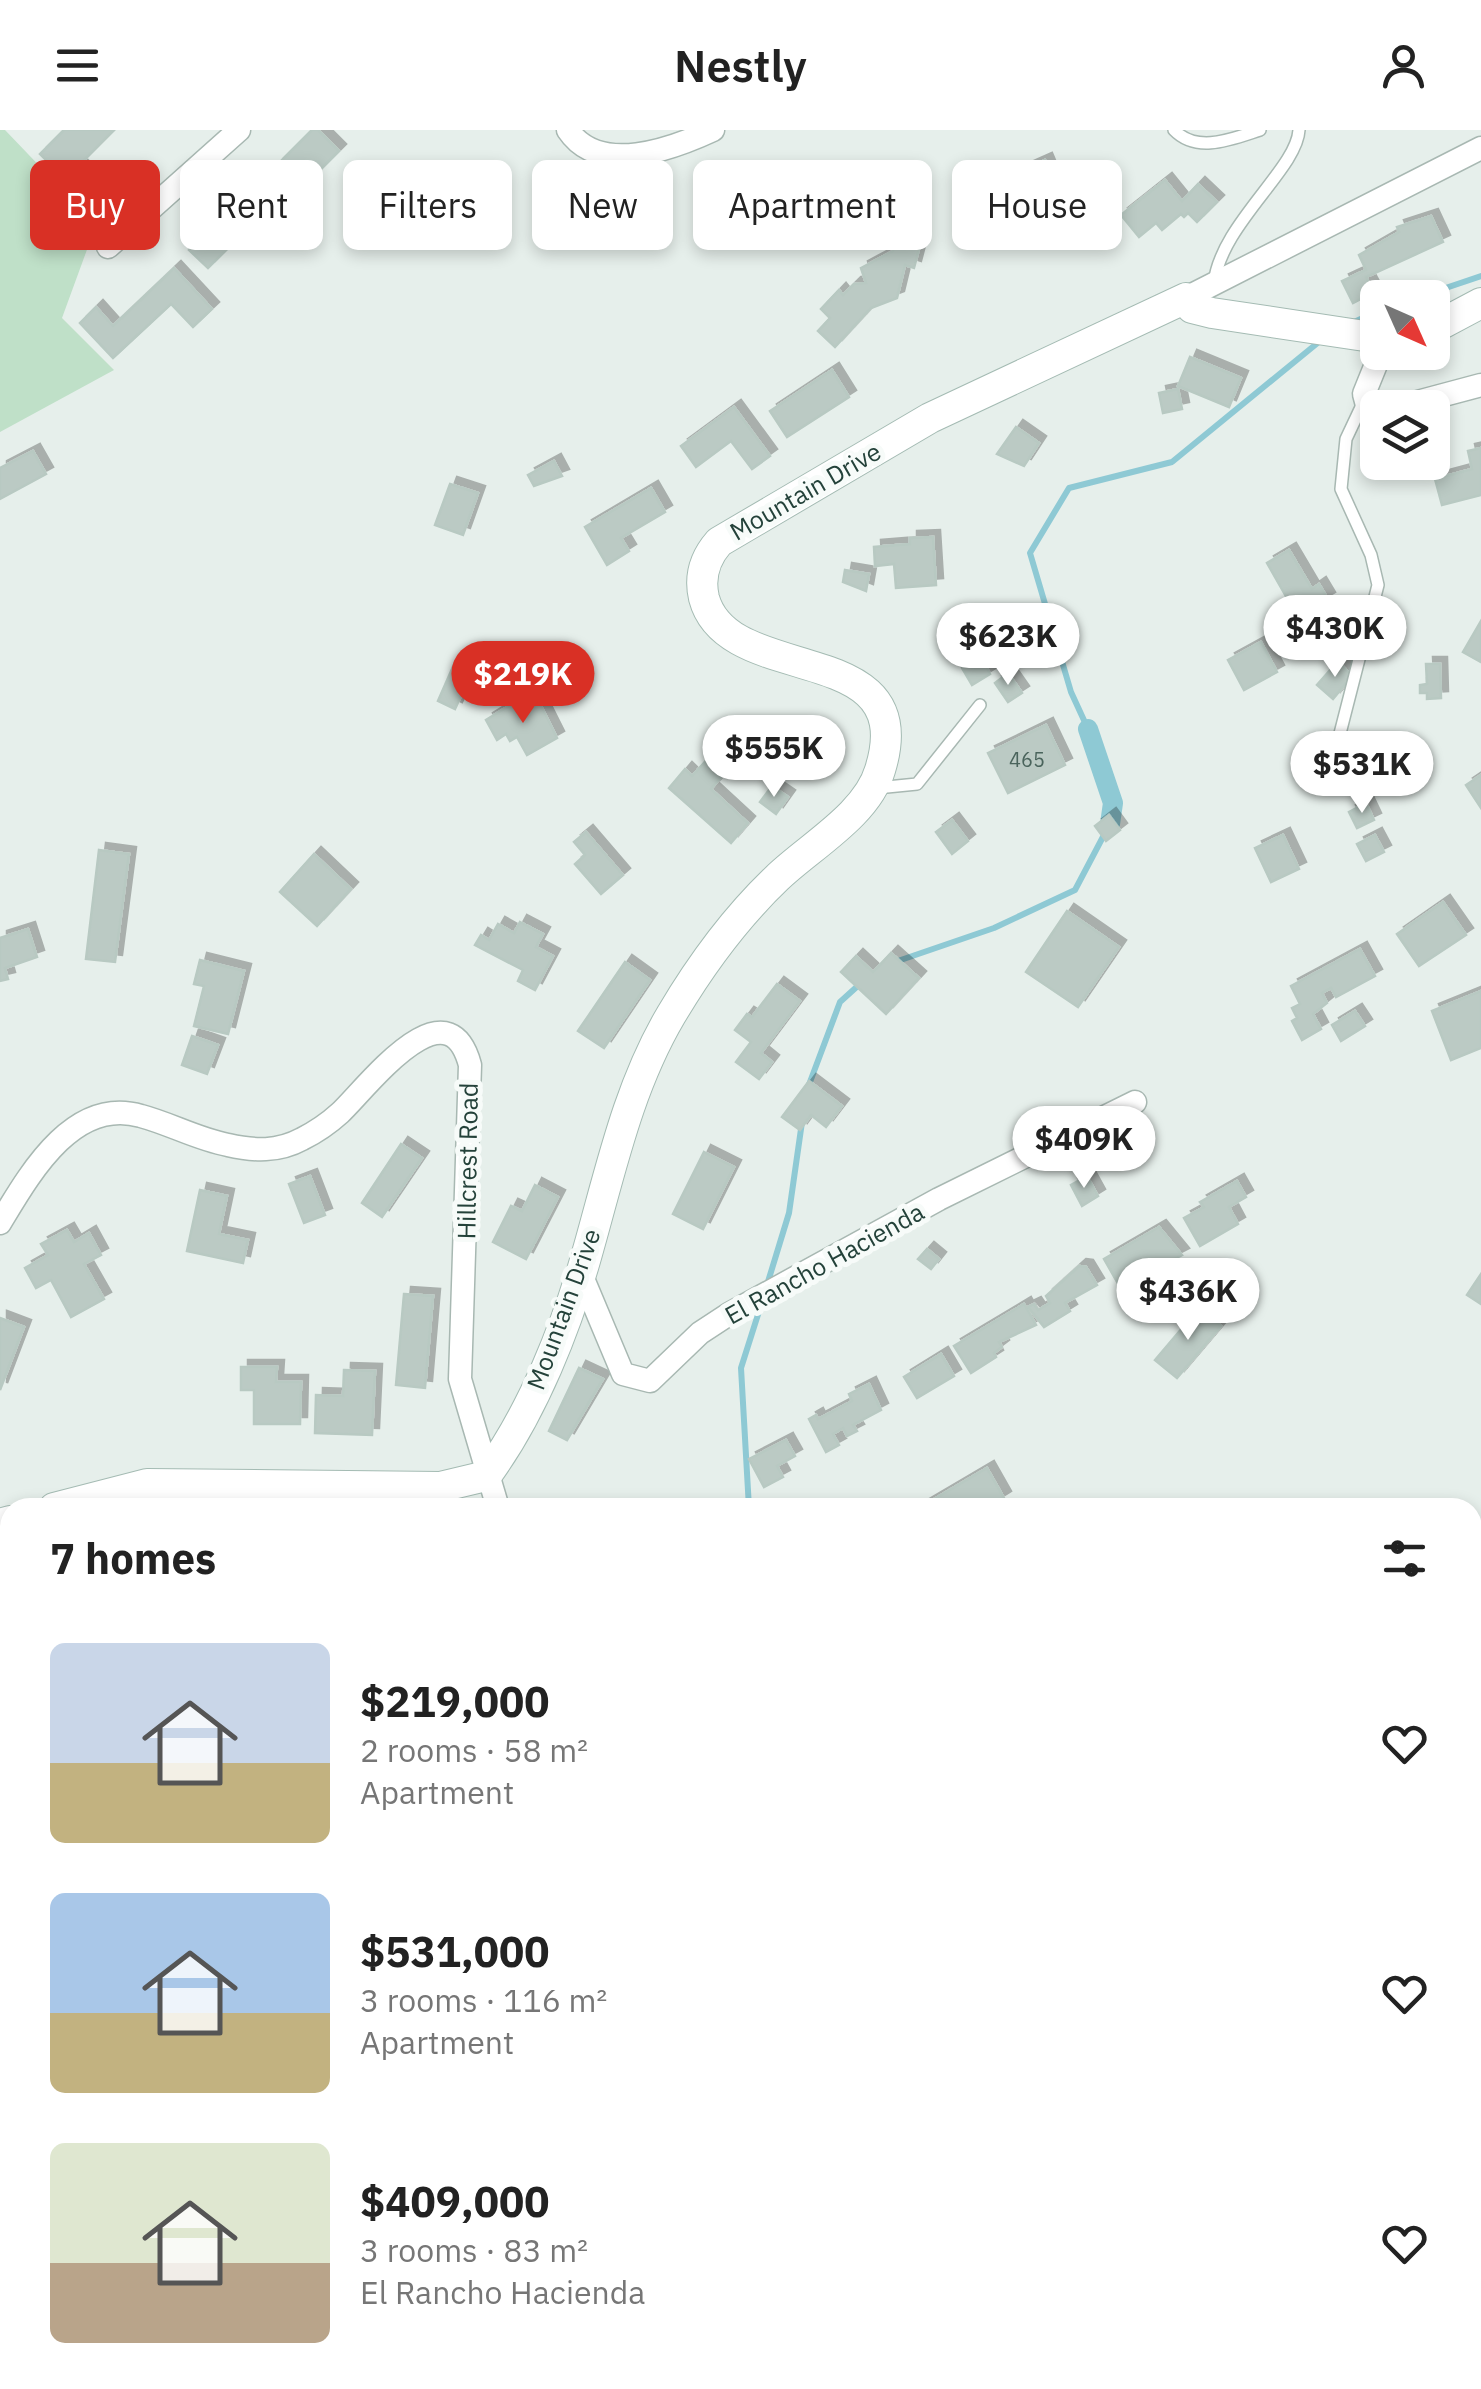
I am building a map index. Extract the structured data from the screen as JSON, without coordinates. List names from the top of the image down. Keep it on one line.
{"streets":{"main road":["Mountain Drive"],"street":["Hillcrest Road","El Rancho Hacienda"]},"crossings":[["Mountain Drive","Hillcrest Road"],["Mountain Drive","El Rancho Hacienda"]],"house_numbers":["465"],"north":"bottom right","page":{"header":"Nestly","chip":["Buy","Rent","Filters","New","Apartment","House"],"price":["$430K","$623K","$219K","$555K","$531K","$409K","$436K"],"heading":"7 homes","list":[{"name":"$219,000","note":"2 rooms · 58 m² · Apartment"},{"name":"$531,000","note":"3 rooms · 116 m² · Apartment"},{"name":"$409,000","note":"3 rooms · 83 m² · El Rancho Hacienda"}]}}
